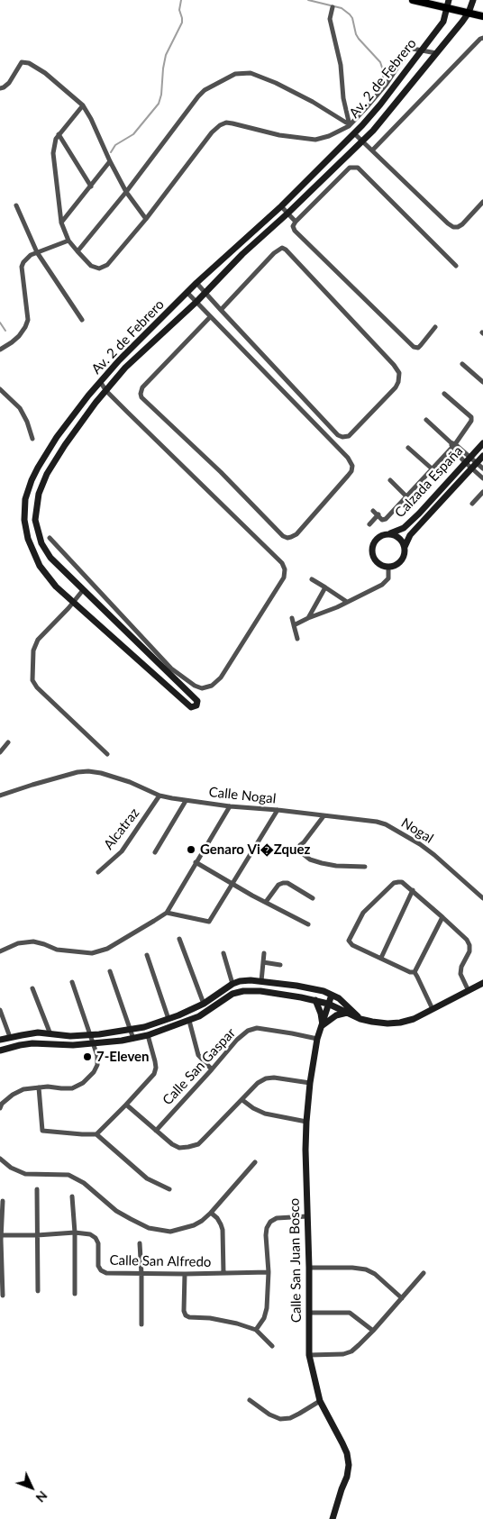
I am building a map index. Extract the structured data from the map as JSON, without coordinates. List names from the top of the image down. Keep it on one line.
{"streets":{"main road":["Av. 2 de Febrero","Calzada España","Calle San Juan Bosco"],"street":["Calle Nogal","Alcatraz","Nogal","Calle San Gaspar","Calle San Alfredo"]},"crossings":[["Calle Nogal","Alcatraz"],["Calle Nogal","Nogal"],["Calle San Gaspar","Calle San Juan Bosco"]],"places":["Genaro Vi�Zquez","7-Eleven"],"north":"bottom right"}
